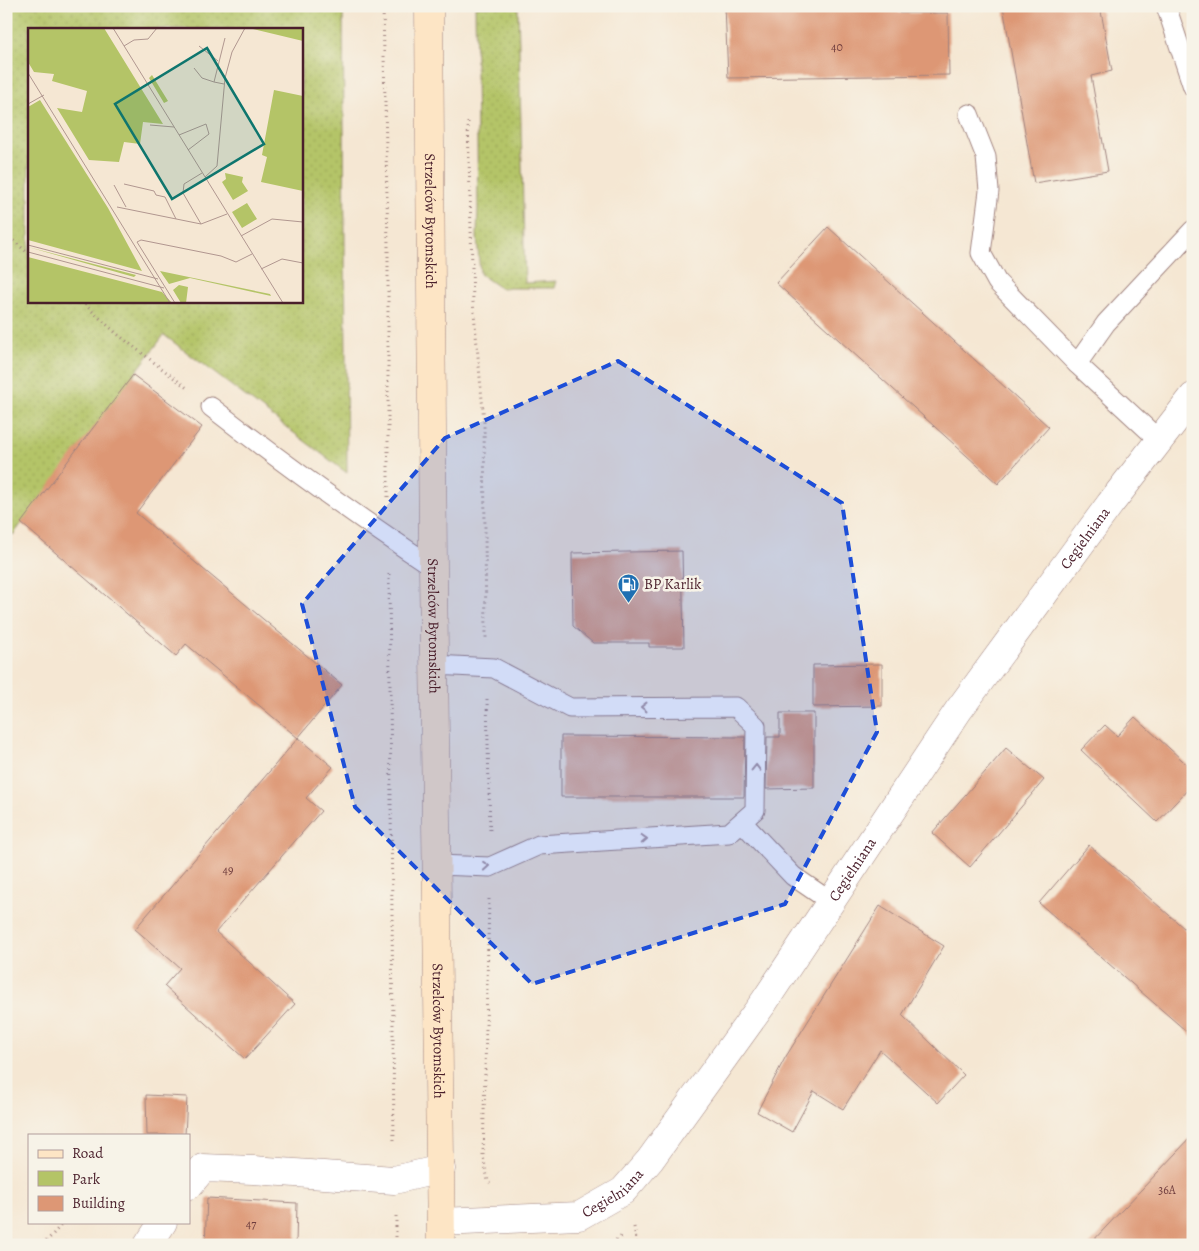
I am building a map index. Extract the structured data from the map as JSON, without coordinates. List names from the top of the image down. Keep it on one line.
{"streets":{"main road":["Strzelców Bytomskich"],"street":["Cegielniana"]},"crossings":[["Strzelców Bytomskich","Cegielniana"]],"places":{"fuel station":["BP Karlik"]},"house_numbers":["40","49","36A","47"],"legend":["Road","Park","Building"]}
